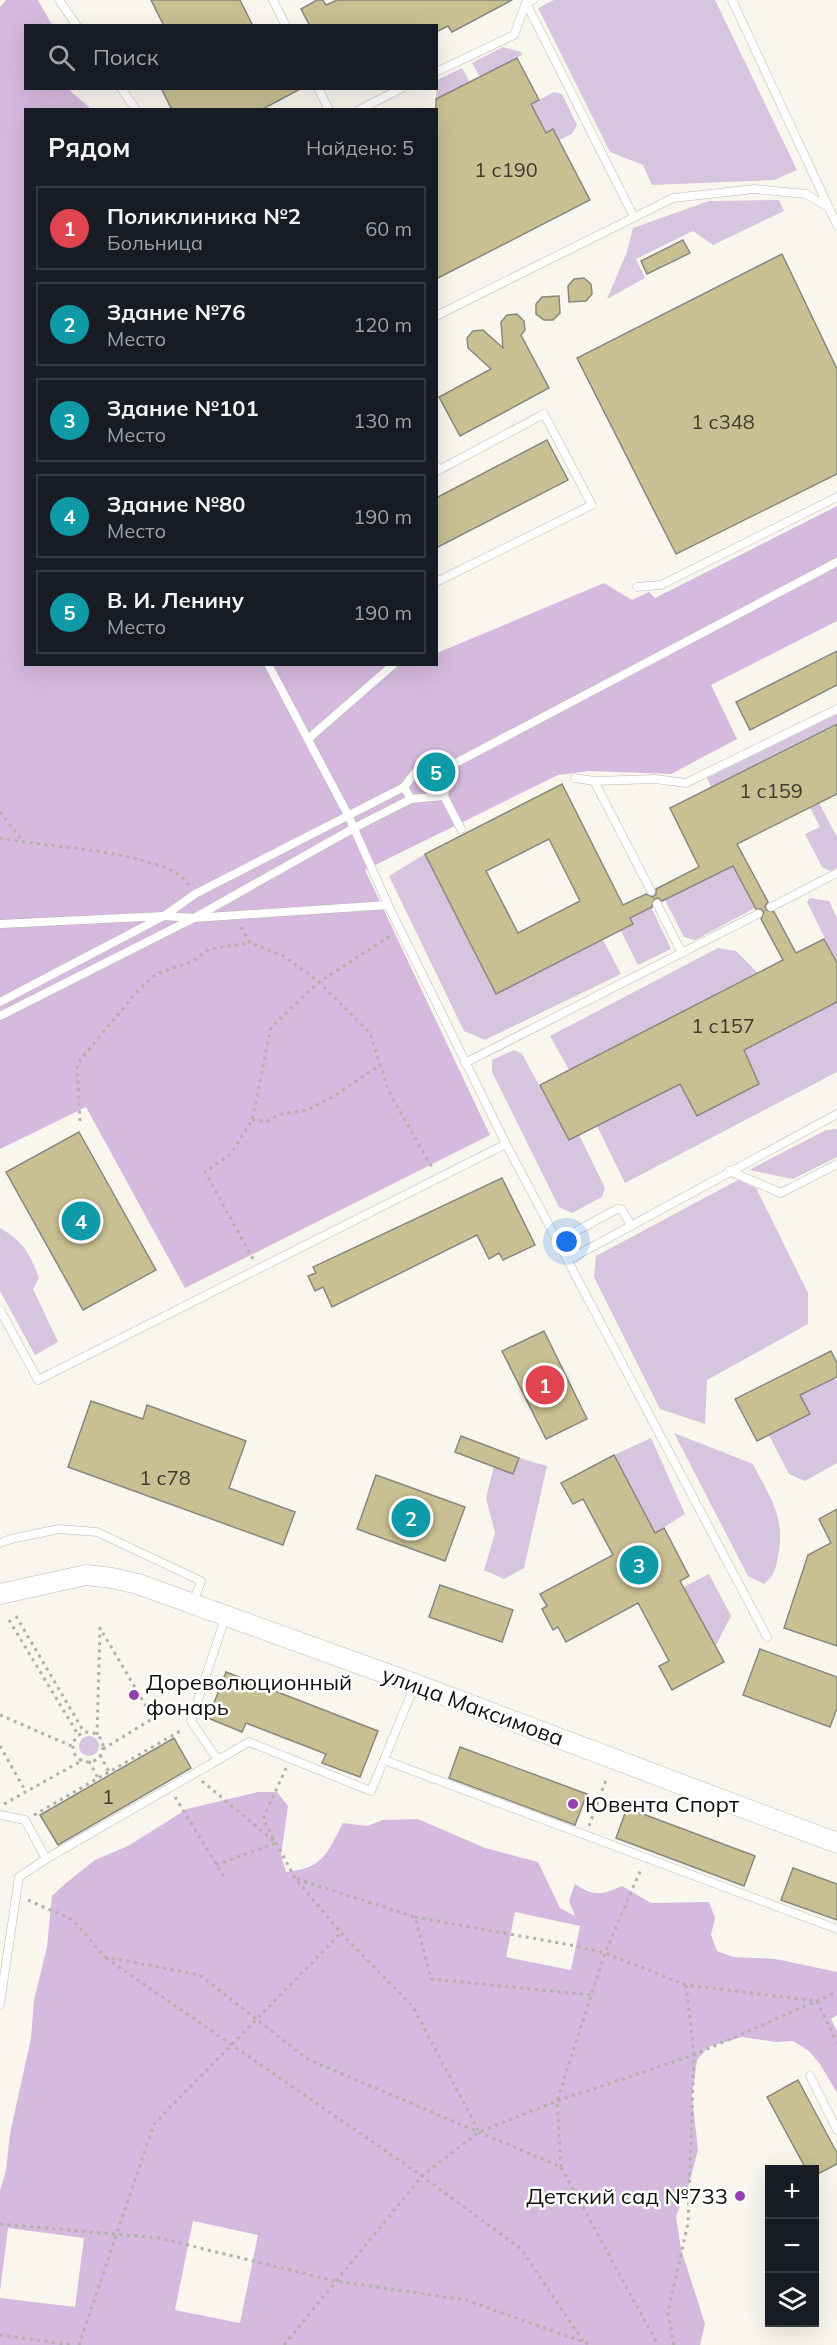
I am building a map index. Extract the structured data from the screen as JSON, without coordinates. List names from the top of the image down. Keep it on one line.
{"streets":{"street":["улица Максимова"]},"places":["Дореволюционный фонарь","Ювента Спорт","Детский сад №733"],"house_numbers":["1 с190","1 с348","1 с159","1 с157","1 с78","1"],"page":{"search":"Поиск","heading":["Рядом","Найдено: 5"],"list":[{"mark":"1","name":"Поликлиника №2","note":"Больница","value":"60 m"},{"mark":"2","name":"Здание №76","note":"Место","value":"120 m"},{"mark":"3","name":"Здание №101","note":"Место","value":"130 m"},{"mark":"4","name":"Здание №80","note":"Место","value":"190 m"},{"mark":"5","name":"В. И. Ленину","note":"Место","value":"190 m"}],"pins":["5","4","1","2","3"],"map_buttons":["+","−"]}}
